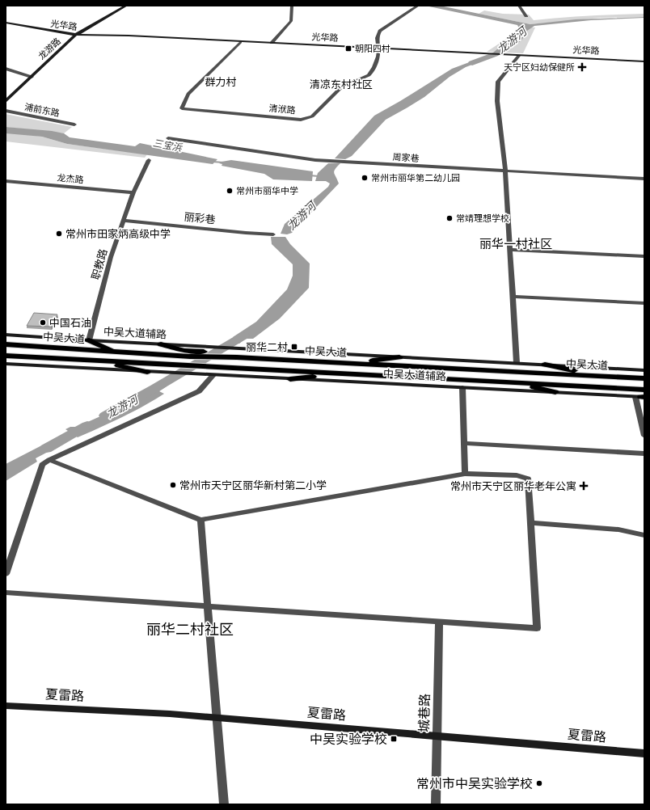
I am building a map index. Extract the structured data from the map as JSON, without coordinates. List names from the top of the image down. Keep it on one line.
{"streets":{"main road":["光华路","龙游路","中吴大道辅路","中吴大道","夏雷路"],"street":["清洑路","浦前东路","周家巷","龙杰路","丽彩巷","职教路","城巷路"]},"crossings":[["光华路","龙游路"],["光华路","清洑路"],["龙杰路","职教路"],["丽彩巷","职教路"],["职教路","中吴大道辅路"],["中吴大道辅路","中吴大道"],["夏雷路","城巷路"]],"districts":["群力村","清凉东村社区","丽华一村社区","丽华二村社区"],"water":["龙游河","三宝浜"],"places":{"transit":["朝阳四村","丽华二村","中吴实验学校"],"health":["天宁区妇幼保健所","常州市天宁区丽华老年公寓"],"other":["常州市丽华第二幼儿园","常州市丽华中学","常靖理想学校","常州市田家炳高级中学","中国石油","常州市天宁区丽华新村第二小学","常州市中吴实验学校"]}}
